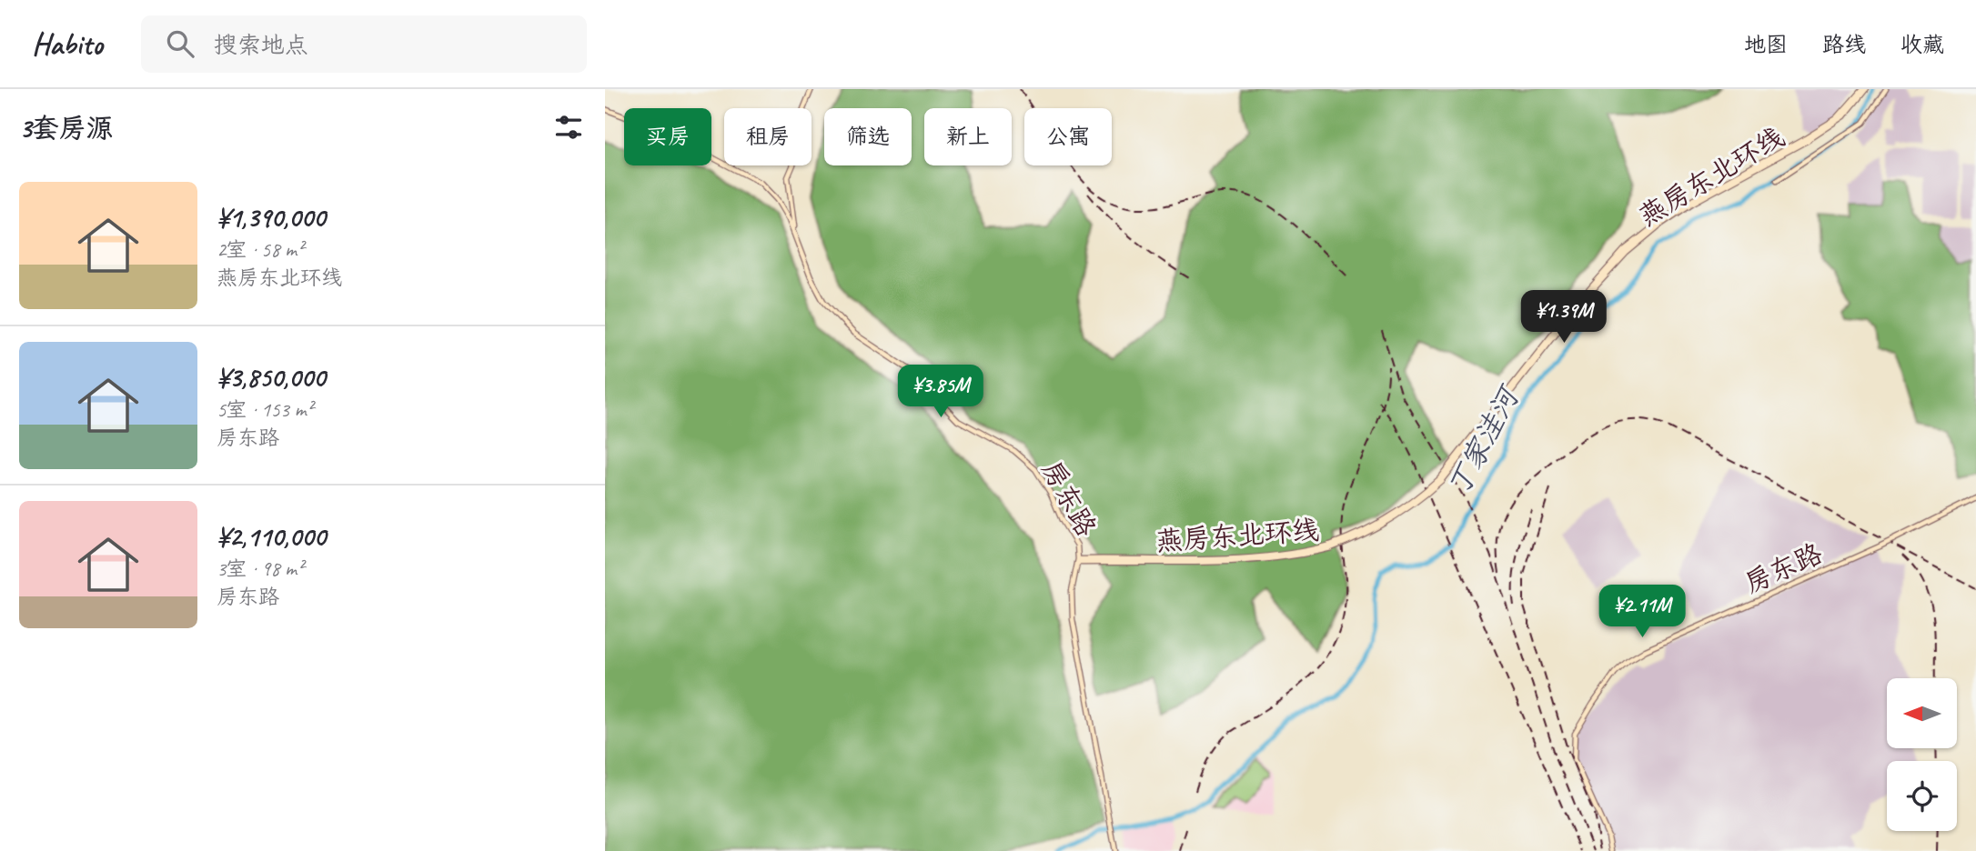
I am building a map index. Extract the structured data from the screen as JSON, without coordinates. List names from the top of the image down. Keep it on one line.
{"streets":{"main road":["燕房东北环线","房东路"]},"crossings":[["燕房东北环线","房东路"]],"water":["丁家洼河"],"north":"left","page":{"header":"Habito","search":"搜索地点","nav":["地图","路线","收藏"],"heading":"3套房源","chip":["买房","租房","筛选","新上","公寓"],"list":[{"name":"¥1,390,000","note":"2室 · 58 m² · 燕房东北环线"},{"name":"¥3,850,000","note":"5室 · 153 m² · 房东路"},{"name":"¥2,110,000","note":"3室 · 98 m² · 房东路"}],"price":["¥1.39M","¥3.85M","¥2.11M"]}}
